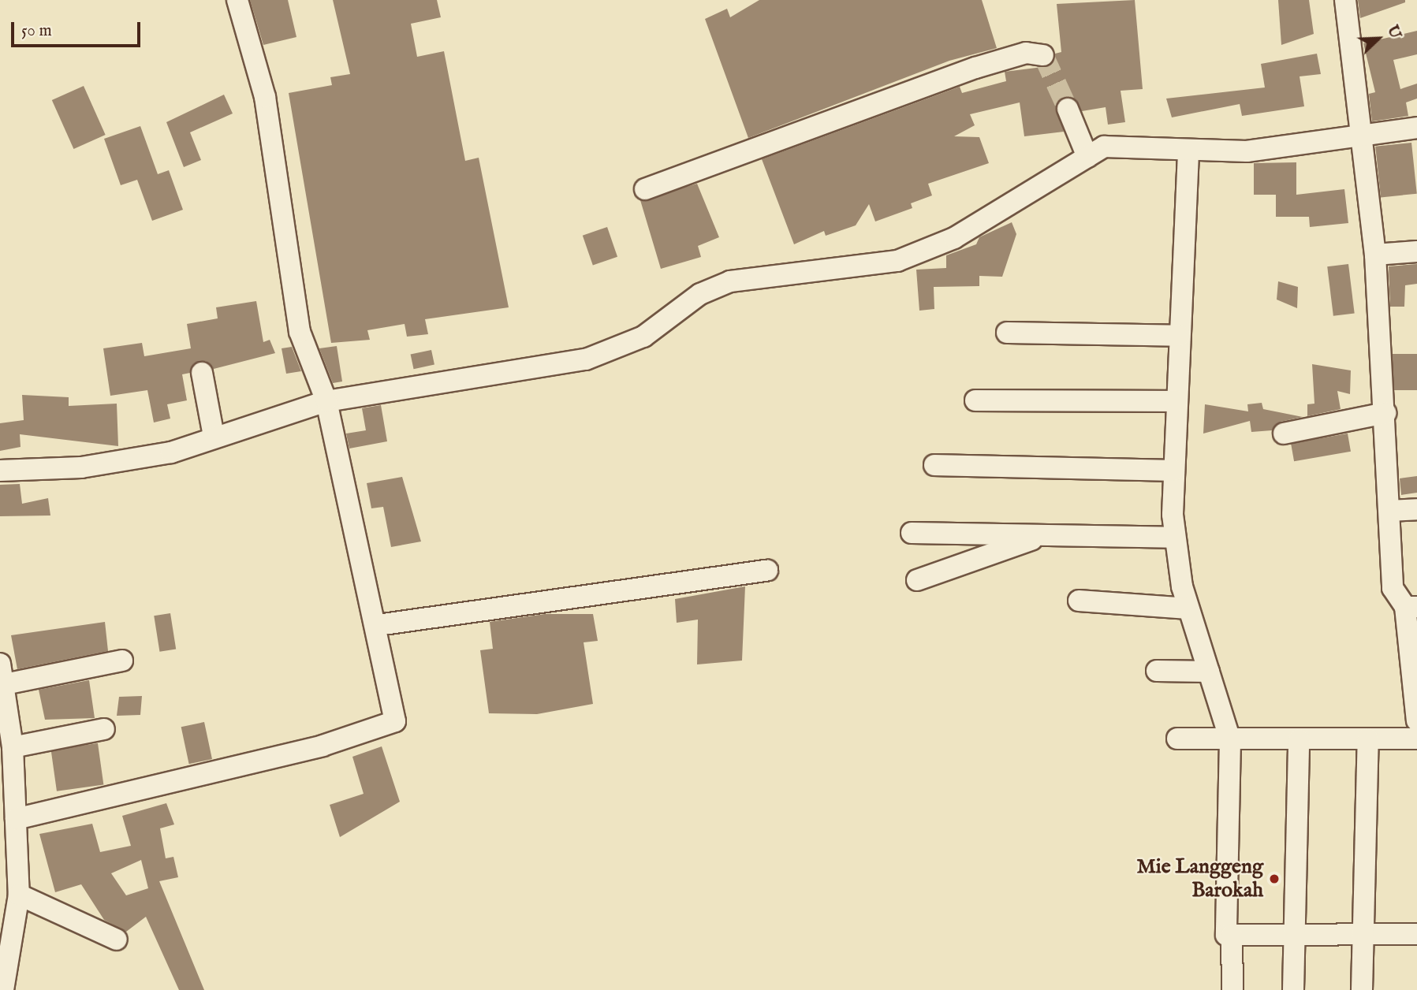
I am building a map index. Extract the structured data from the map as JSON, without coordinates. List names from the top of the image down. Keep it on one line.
{"places":["Mie Langgeng Barokah"],"scale_bar":"50 m","north":"top right"}
